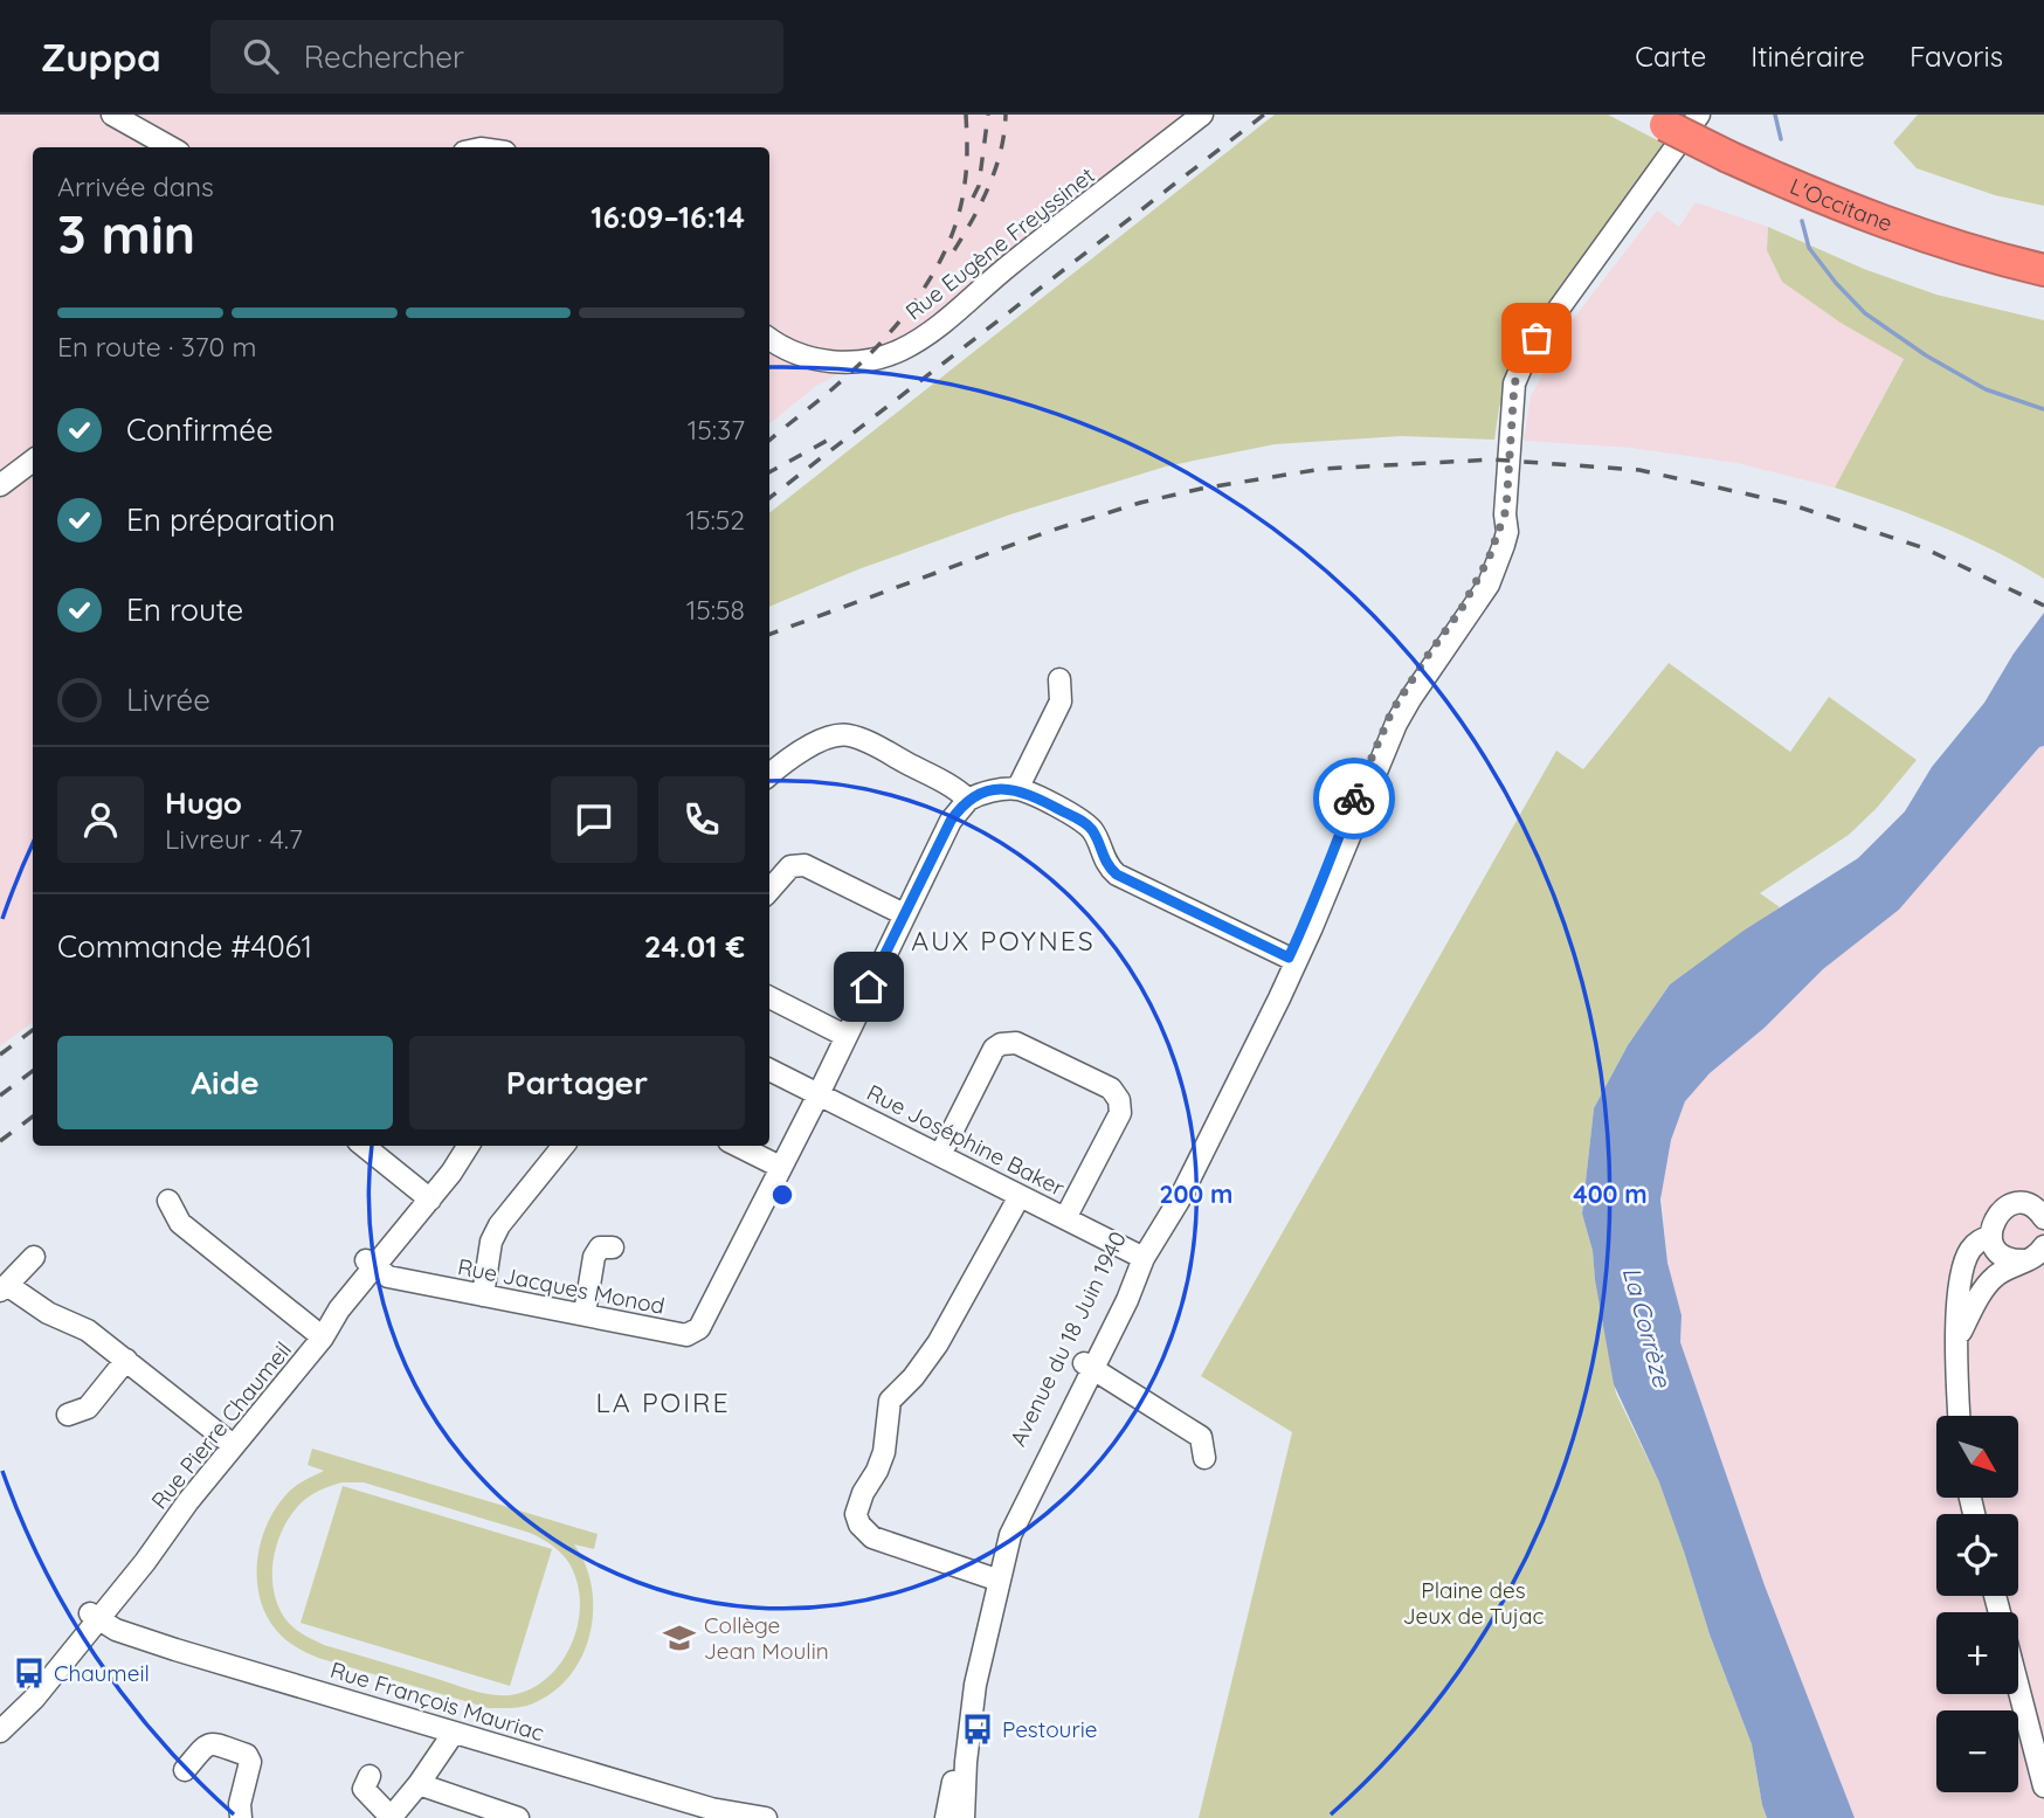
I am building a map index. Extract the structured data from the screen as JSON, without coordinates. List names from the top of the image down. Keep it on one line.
{"streets":{"highway":["L'Occitane"],"street":["Rue Eugène Freyssinet","Rue Joséphine Baker","Rue Jacques Monod","Avenue du 18 Juin 1940","Rue Pierre Chaumeil","Rue François Mauriac"]},"crossings":[["Rue Joséphine Baker","Rue Jacques Monod"],["Rue Joséphine Baker","Avenue du 18 Juin 1940"],["Rue Jacques Monod","Rue Pierre Chaumeil"],["Rue Pierre Chaumeil","Rue François Mauriac"]],"districts":["AUX POYNES","LA POIRE"],"water":["La Corrèze"],"parks":["Plaine des Jeux de Tujac"],"places":{"school or university":["Collège Jean Moulin"],"bus stop":["Chaumeil","Pestourie"]},"north":"bottom right","page":{"header":"Zuppa","search":"Rechercher","nav":["Carte","Itinéraire","Favoris"],"heading":["3 min","Arrivée dans","16:09–16:14"],"panel":["Hugo","Livreur · 4.7","Commande #4061","24.01 €"],"bar":"En route · 370 m","list":[["Confirmée","15:37"],["En préparation","15:52"],["En route","15:58"],"Livrée"],"buttons":["Aide","Partager"],"map_buttons":["+","−"]},"rings":["200 m","400 m"]}
